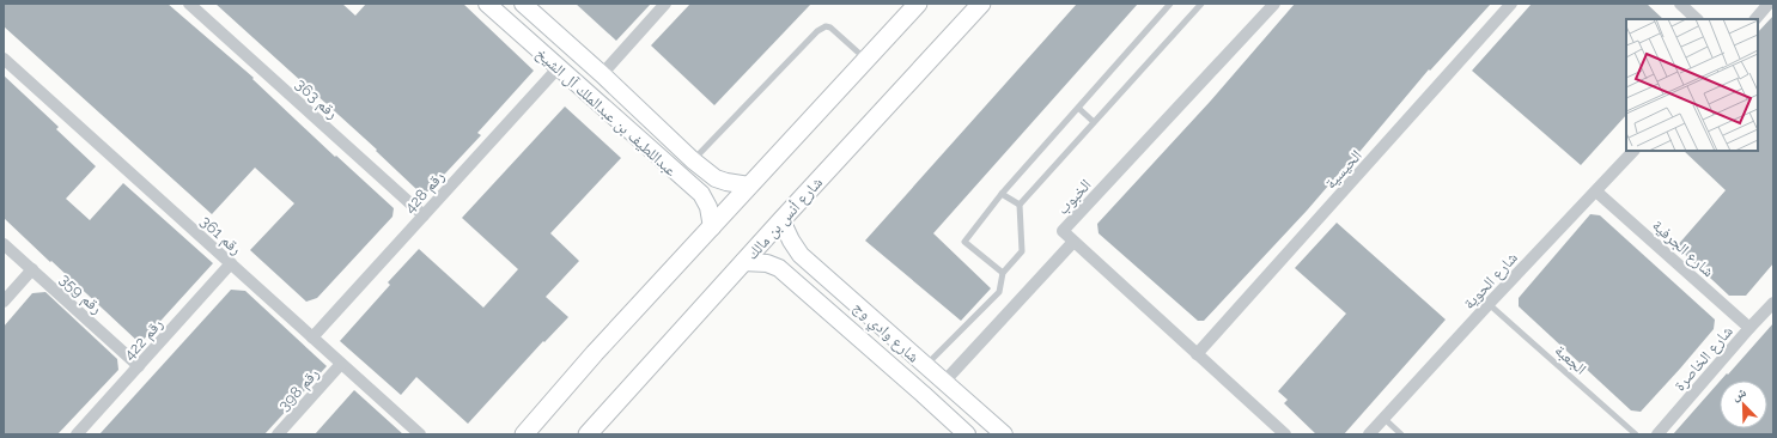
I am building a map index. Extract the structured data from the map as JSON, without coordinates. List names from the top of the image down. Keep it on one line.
{"streets":{"main road":["شارع أنس بن مالك"],"street":["رقم 363","عبداللطيف بن عبدالملك آل الشيخ","الحيسية","رقم 428","الخبوب","رقم 361","شارع الجرفية","شارع الحوية","رقم 359","شارع وادي وج","رقم 422","شارع الخاصرة","رقم 398"],"lane":["الجعبة"]},"crossings":[["رقم 363","رقم 428"],["عبداللطيف بن عبدالملك آل الشيخ","رقم 428"],["رقم 428","رقم 361"],["شارع أنس بن مالك","شارع وادي وج"],["رقم 361","رقم 422"],["رقم 361","رقم 398"],["شارع الجرفية","شارع الحوية"],["شارع الجرفية","شارع الخاصرة"],["شارع الحوية","الجعبة"],["رقم 359","رقم 422"]],"north":"top left"}
